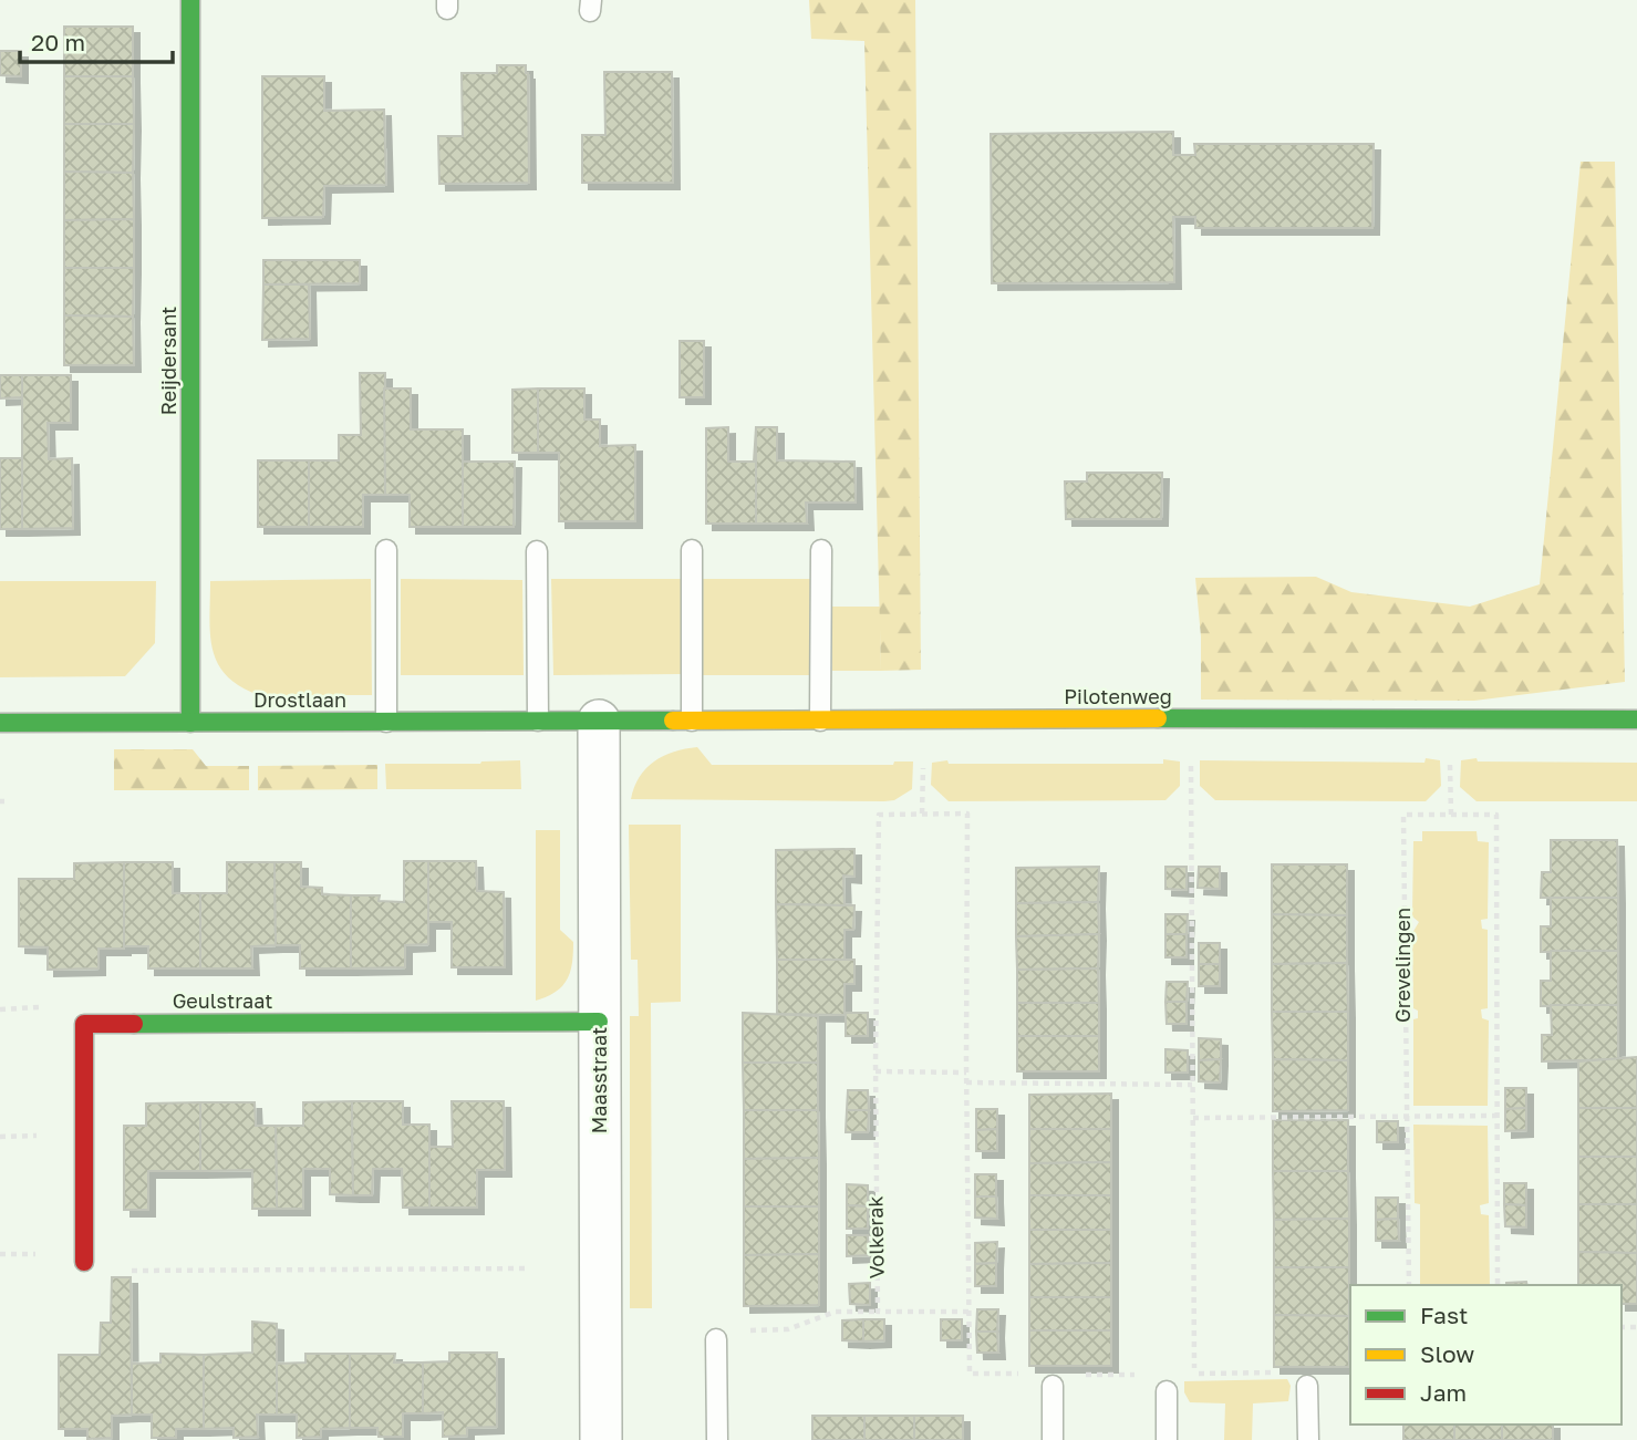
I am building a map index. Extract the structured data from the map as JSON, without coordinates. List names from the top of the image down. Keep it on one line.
{"streets":{"street":["Reijdersant","Pilotenweg","Drostlaan","Geulstraat","Maasstraat"],"path":["Grevelingen","Volkerak"]},"crossings":[["Reijdersant","Drostlaan"],["Pilotenweg","Drostlaan"],["Pilotenweg","Maasstraat"],["Drostlaan","Maasstraat"],["Geulstraat","Maasstraat"]],"legend":["Fast","Slow","Jam"],"scale_bar":"20 m"}
